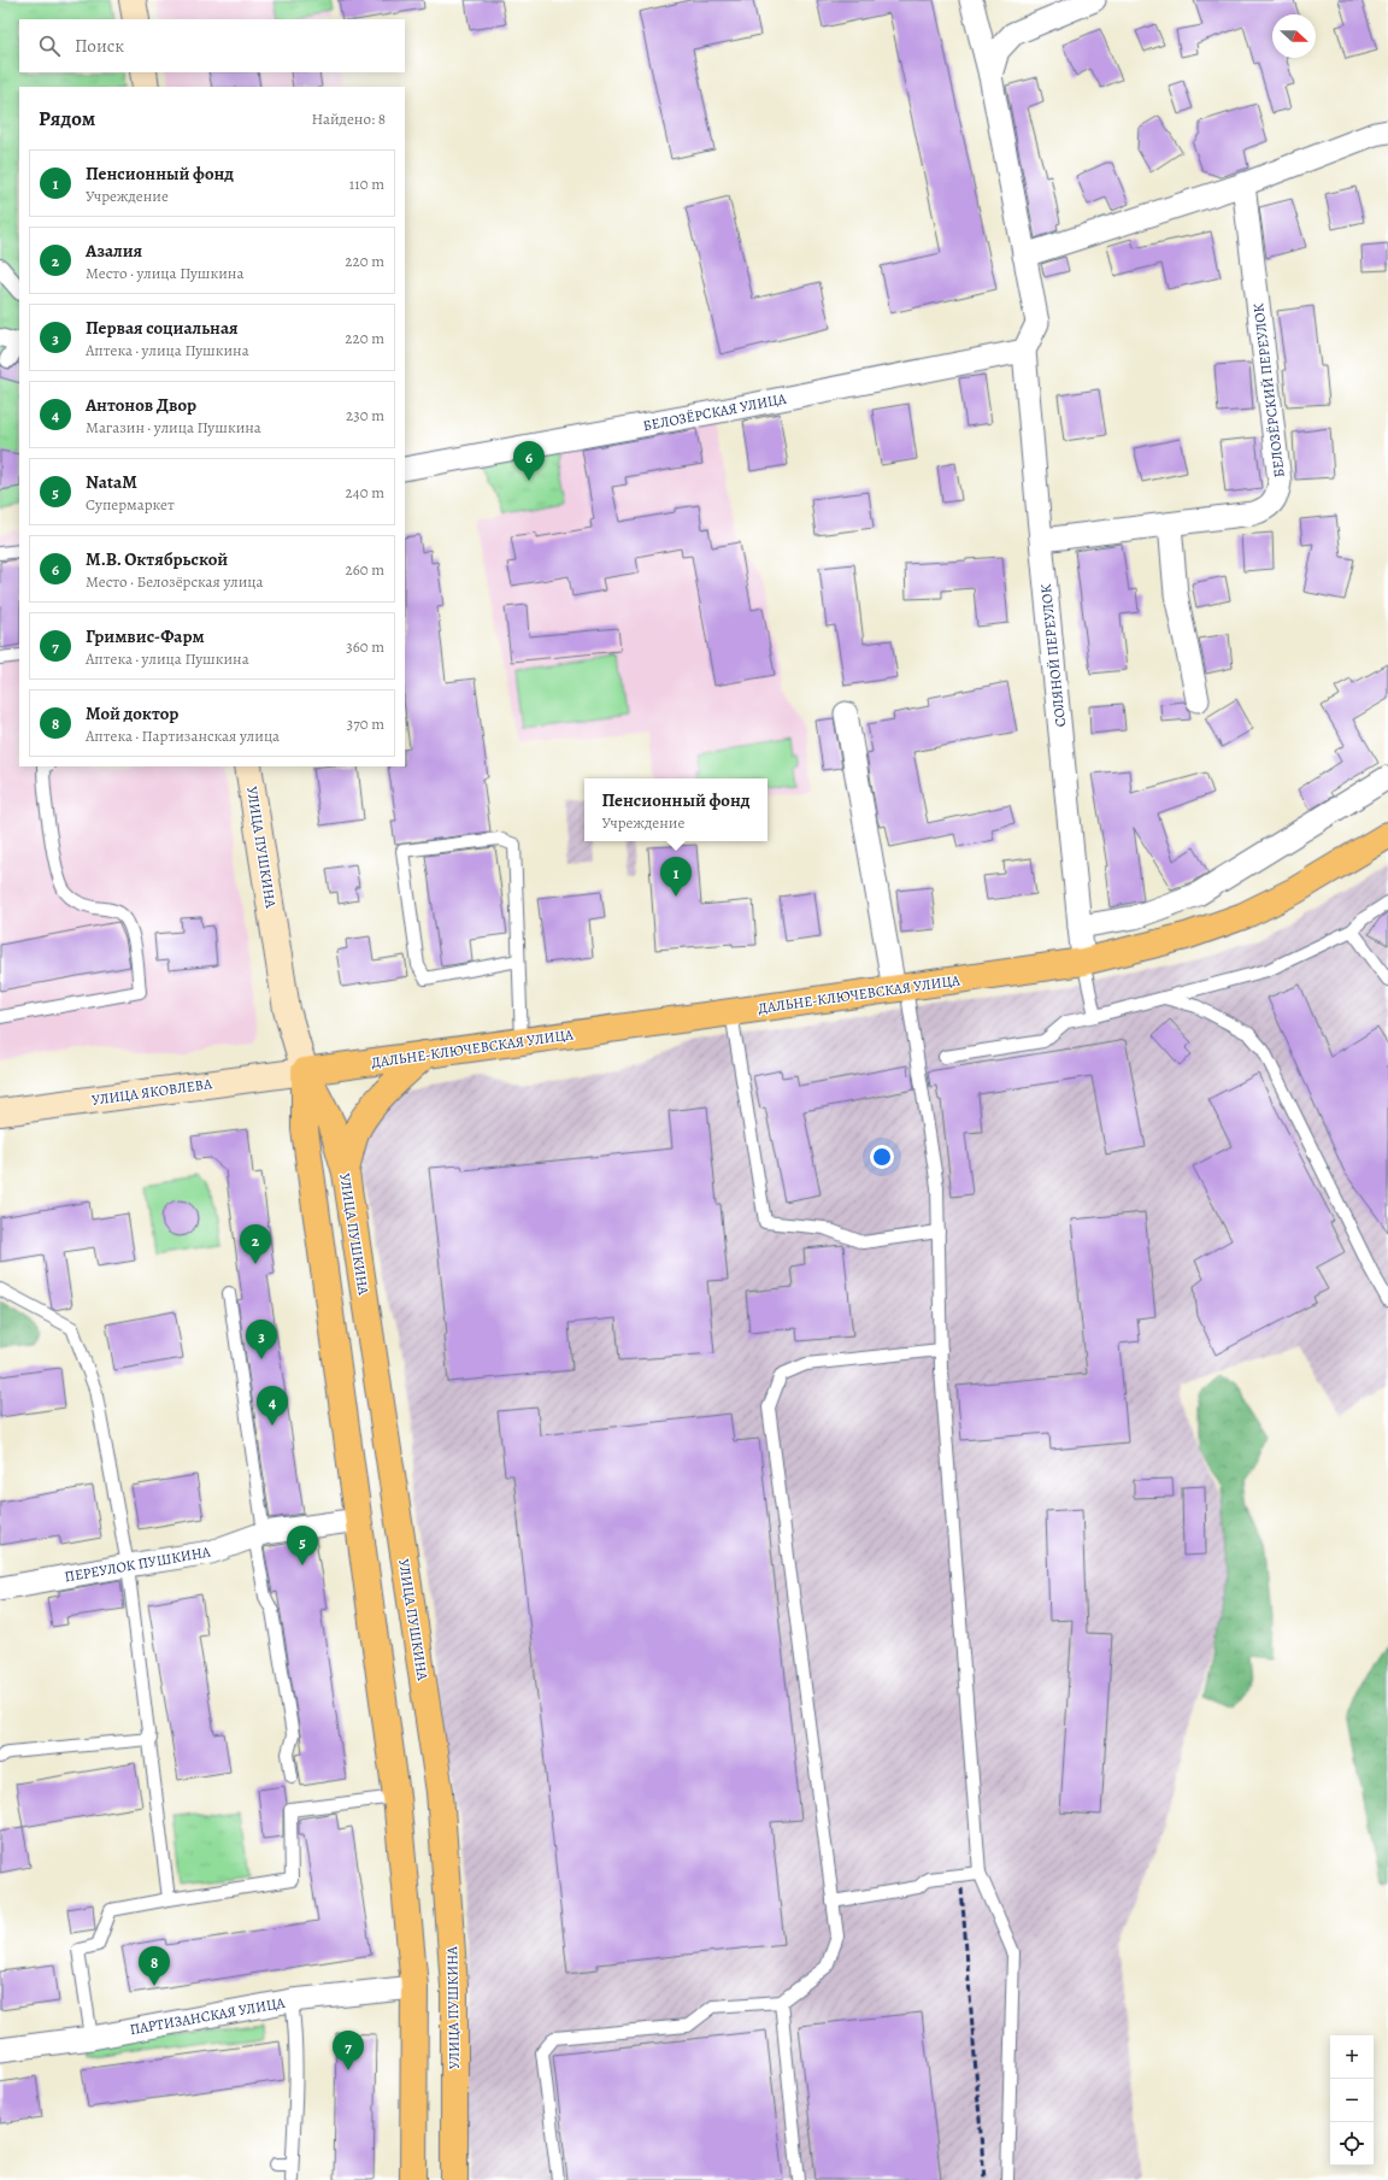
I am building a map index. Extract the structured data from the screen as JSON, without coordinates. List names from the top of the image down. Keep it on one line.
{"streets":{"main road":["УЛИЦА ПУШКИНА","ДАЛЬНЕ-КЛЮЧЕВСКАЯ УЛИЦА","УЛИЦА ЯКОВЛЕВА"],"street":["БЕЛОЗЁРСКИЙ ПЕРЕУЛОК","БЕЛОЗЁРСКАЯ УЛИЦА","СОЛЯНОЙ ПЕРЕУЛОК","ПЕРЕУЛОК ПУШКИНА","ПАРТИЗАНСКАЯ УЛИЦА"]},"crossings":[["БЕЛОЗЁРСКИЙ ПЕРЕУЛОК","СОЛЯНОЙ ПЕРЕУЛОК"],["БЕЛОЗЁРСКАЯ УЛИЦА","СОЛЯНОЙ ПЕРЕУЛОК"],["СОЛЯНОЙ ПЕРЕУЛОК","ДАЛЬНЕ-КЛЮЧЕВСКАЯ УЛИЦА"],["УЛИЦА ПУШКИНА","ДАЛЬНЕ-КЛЮЧЕВСКАЯ УЛИЦА"],["УЛИЦА ПУШКИНА","УЛИЦА ЯКОВЛЕВА"],["УЛИЦА ПУШКИНА","ПЕРЕУЛОК ПУШКИНА"],["УЛИЦА ПУШКИНА","ПАРТИЗАНСКАЯ УЛИЦА"],["ДАЛЬНЕ-КЛЮЧЕВСКАЯ УЛИЦА","УЛИЦА ЯКОВЛЕВА"]],"north":"right","page":{"search":"Поиск","heading":["Рядом","Найдено: 8"],"list":[{"mark":"1","name":"Пенсионный фонд","note":"Учреждение","value":"110 m"},{"mark":"2","name":"Азалия","note":"Место · улица Пушкина","value":"220 m"},{"mark":"3","name":"Первая социальная","note":"Аптека · улица Пушкина","value":"220 m"},{"mark":"4","name":"Антонов Двор","note":"Магазин · улица Пушкина","value":"230 m"},{"mark":"5","name":"NataM","note":"Супермаркет","value":"240 m"},{"mark":"6","name":"М.В. Октябрьской","note":"Место · Белозёрская улица","value":"260 m"},{"mark":"7","name":"Гримвис-Фарм","note":"Аптека · улица Пушкина","value":"360 m"},{"mark":"8","name":"Мой доктор","note":"Аптека · Партизанская улица","value":"370 m"}],"pins":["6","1","2","3","4","5","8","7"],"popup":["Пенсионный фонд","Учреждение"],"map_buttons":["+","−"]}}
